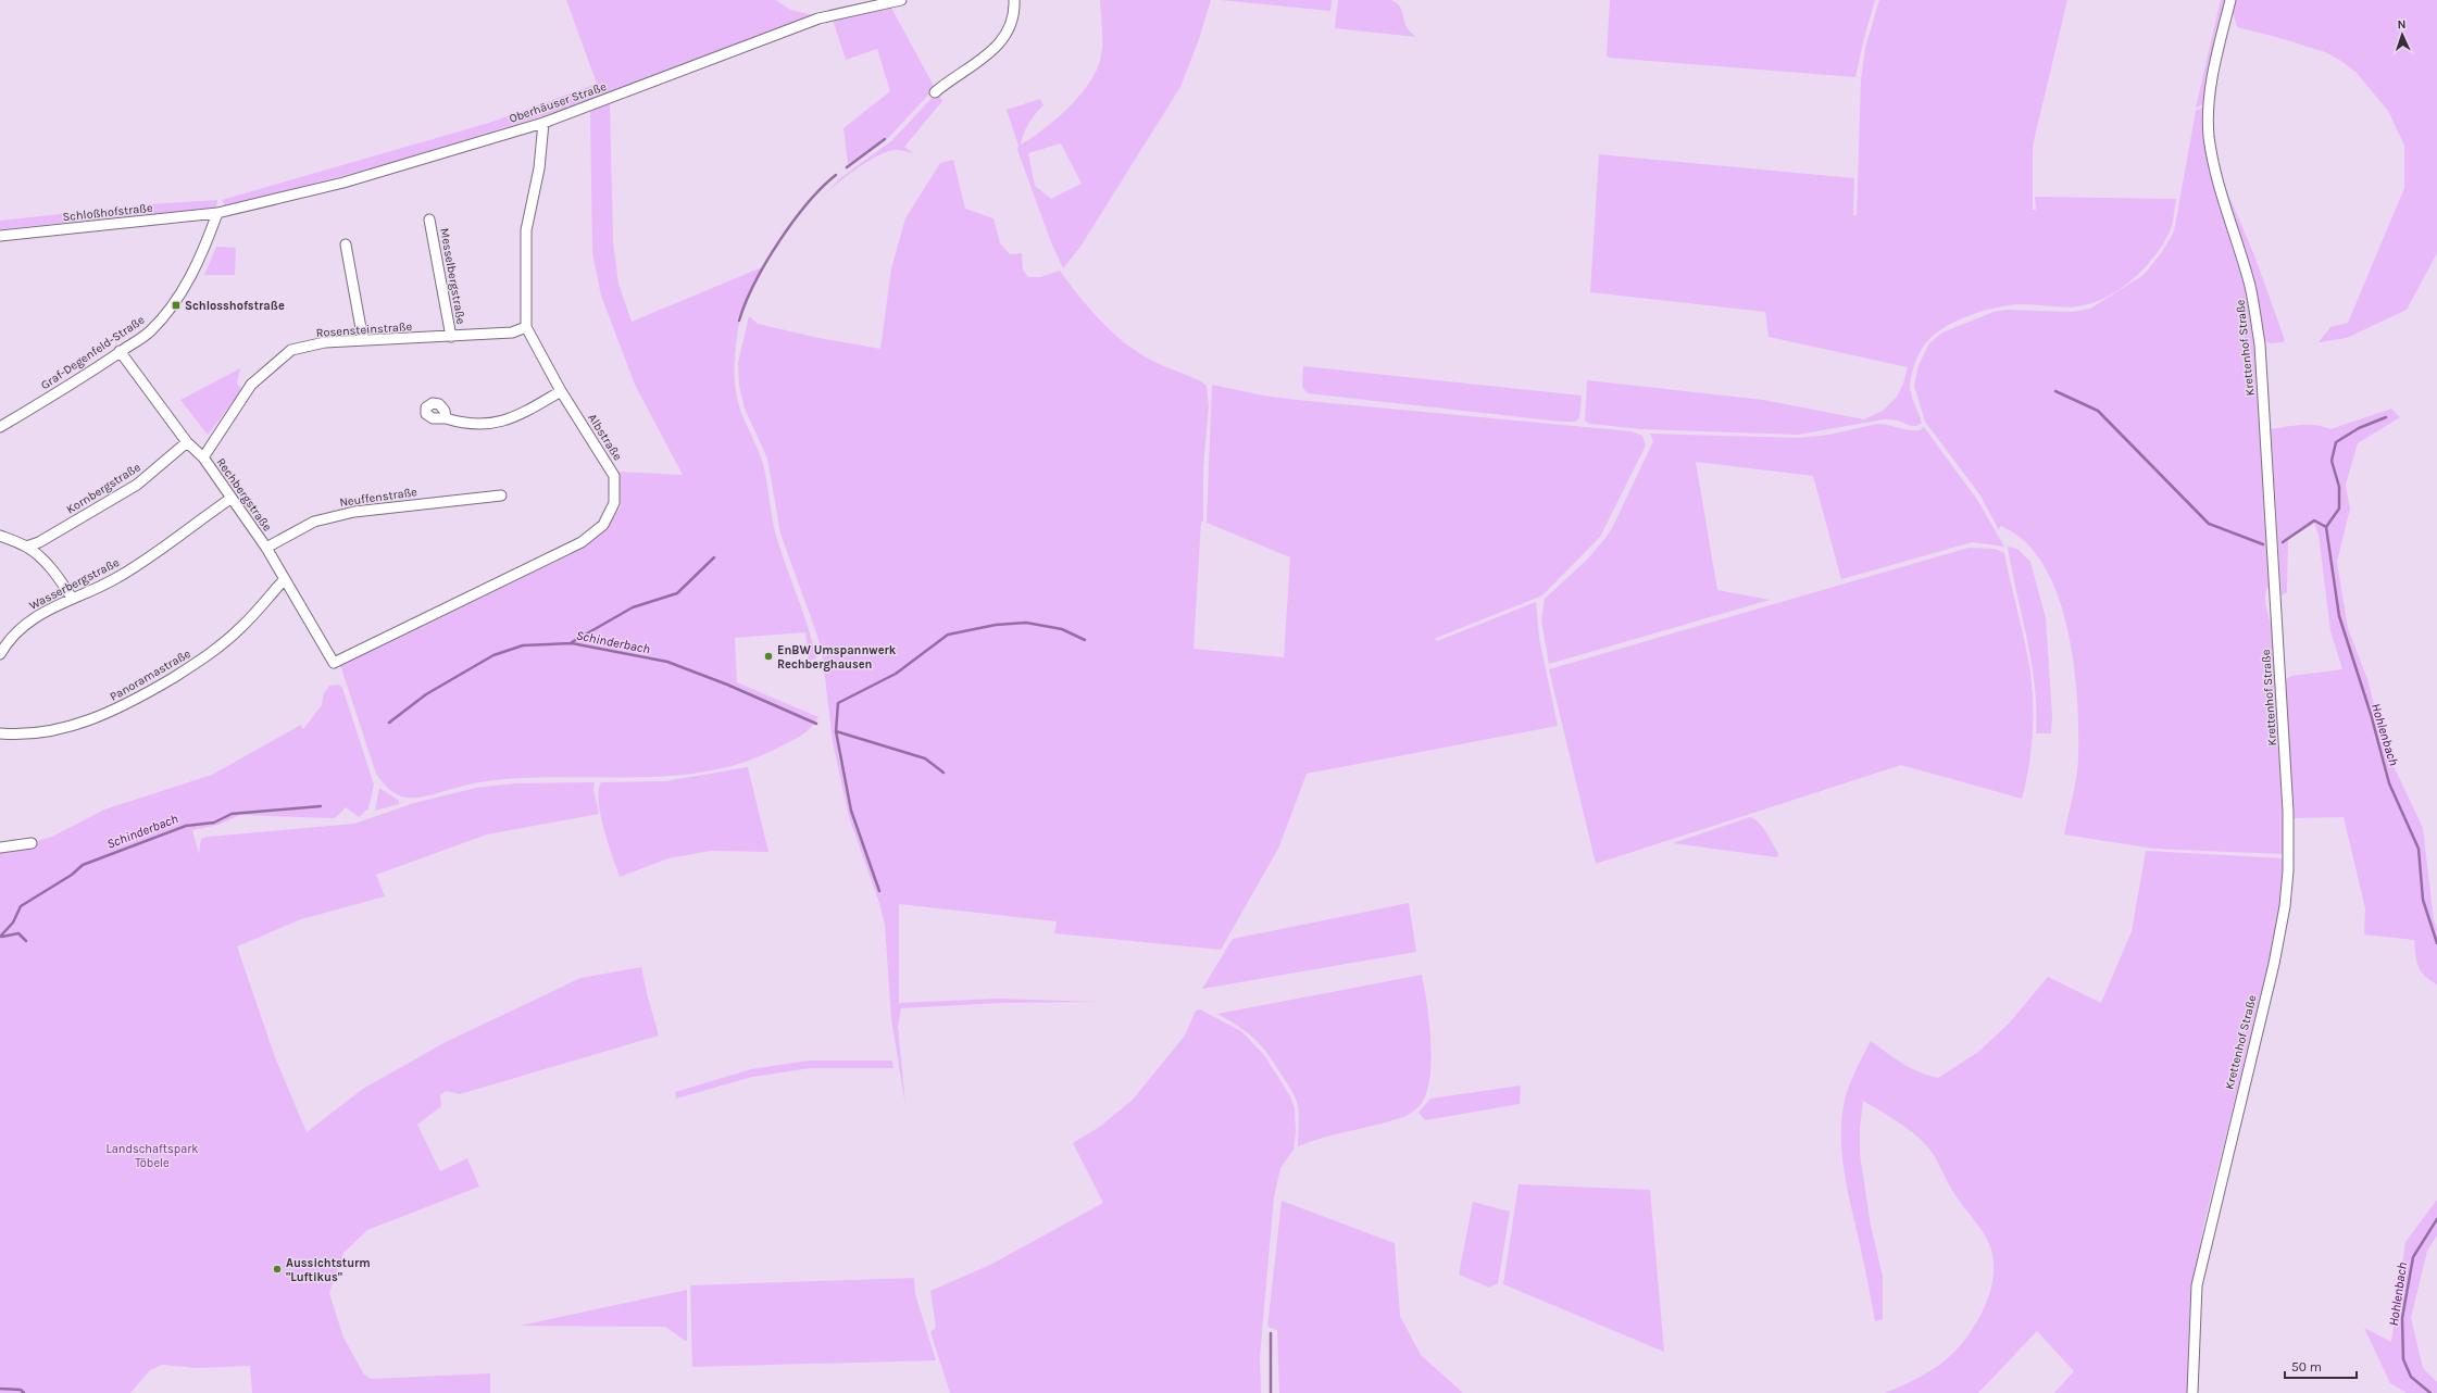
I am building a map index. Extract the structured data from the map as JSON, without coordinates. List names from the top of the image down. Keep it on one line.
{"streets":{"street":["Oberhäuser Straße","Schloßhofstraße","Messelbergstraße","Rosensteinstraße","Krettenhof Straße","Graf-Degenfeld-Straße","Albstraße","Kornbergstraße","Rechbergstraße","Neuffenstraße","Wasserbergstraße","Panoramastraße"]},"crossings":[["Oberhäuser Straße","Schloßhofstraße"],["Oberhäuser Straße","Graf-Degenfeld-Straße"],["Oberhäuser Straße","Albstraße"],["Schloßhofstraße","Graf-Degenfeld-Straße"],["Messelbergstraße","Rosensteinstraße"],["Rosensteinstraße","Albstraße"],["Rosensteinstraße","Rechbergstraße"],["Graf-Degenfeld-Straße","Rechbergstraße"],["Albstraße","Rechbergstraße"],["Kornbergstraße","Rechbergstraße"],["Rechbergstraße","Neuffenstraße"],["Rechbergstraße","Wasserbergstraße"],["Rechbergstraße","Panoramastraße"]],"water":["Schinderbach","Hohlenbach"],"parks":["Landschaftspark Töbele"],"places":{"transit":["Schlosshofstraße"],"other":["EnBW Umspannwerk Rechberghausen","Aussichtsturm \"Luftikus\""]},"scale_bar":"50 m","north":"top"}
